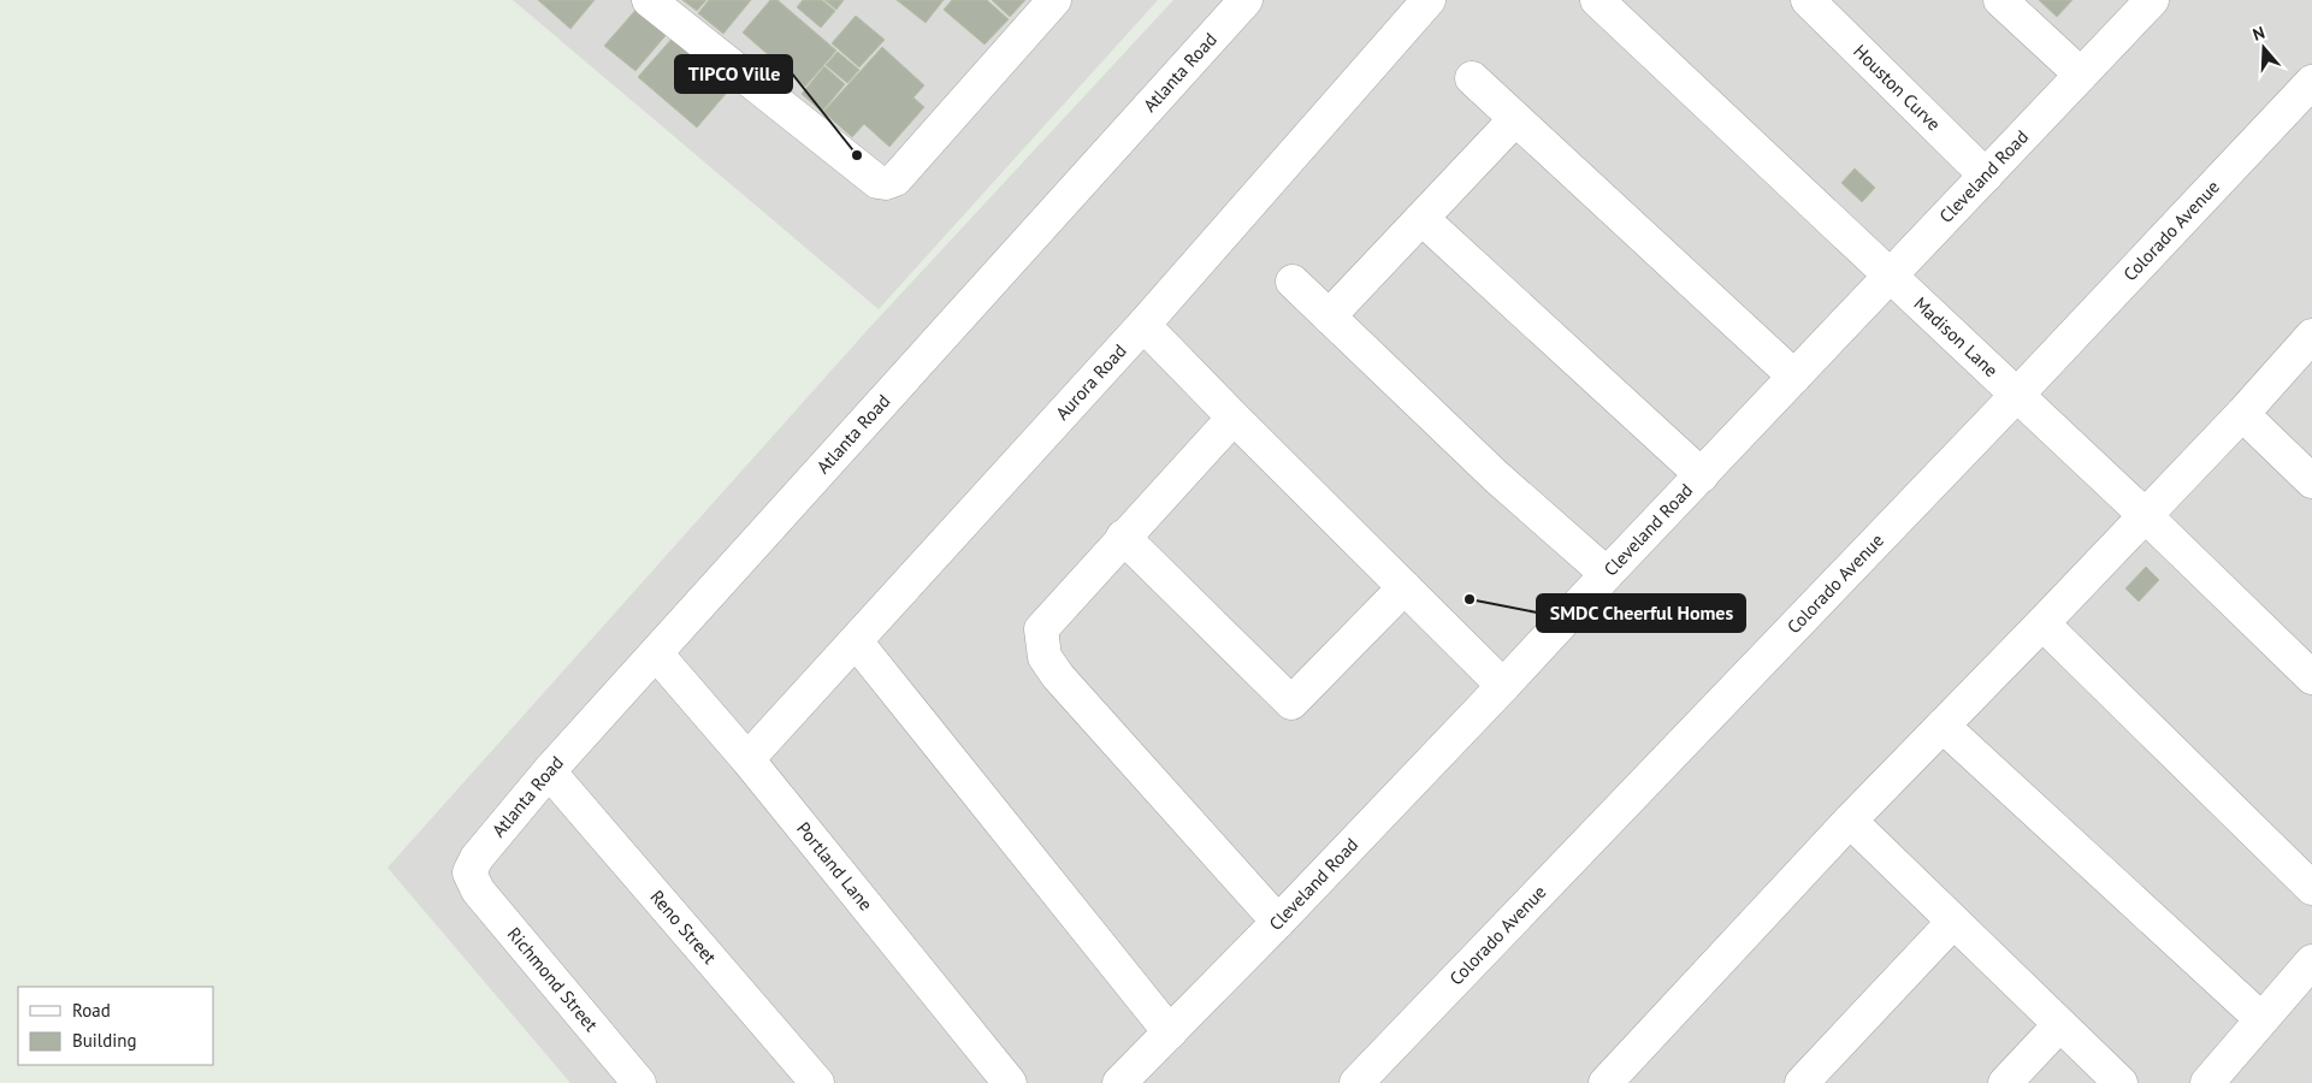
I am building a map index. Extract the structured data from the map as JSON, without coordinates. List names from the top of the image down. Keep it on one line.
{"streets":{"street":["Atlanta Road","Houston Curve","Cleveland Road","Colorado Avenue","Madison Lane","Aurora Road","Portland Lane","Reno Street","Richmond Street"]},"crossings":[["Atlanta Road","Portland Lane"],["Atlanta Road","Reno Street"],["Atlanta Road","Richmond Street"],["Houston Curve","Cleveland Road"],["Cleveland Road","Madison Lane"],["Colorado Avenue","Madison Lane"],["Aurora Road","Portland Lane"]],"places":["TIPCO Ville","SMDC Cheerful Homes"],"legend":["Road","Building"],"north":"top"}
